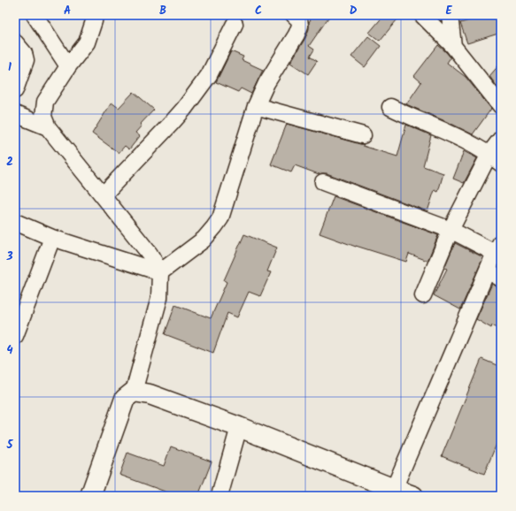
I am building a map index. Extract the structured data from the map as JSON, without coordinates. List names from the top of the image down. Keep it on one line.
{"grid":{"columns":["A","B","C","D","E"],"rows":["1","2","3","4","5"]}}
